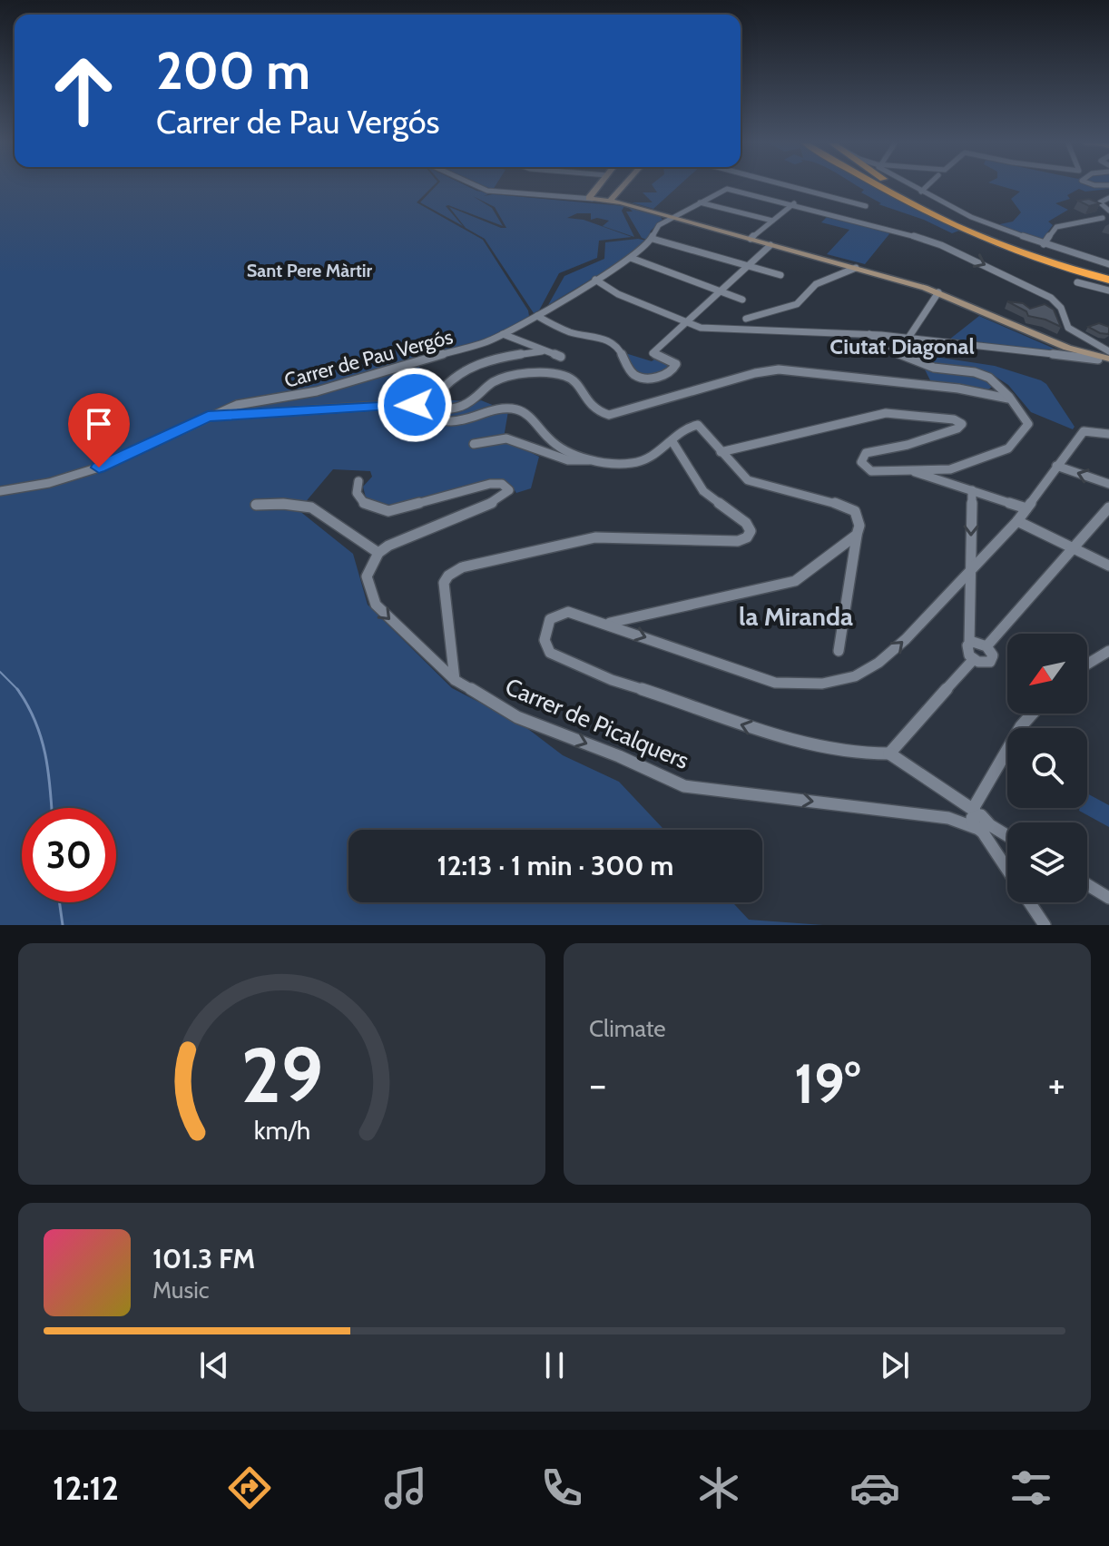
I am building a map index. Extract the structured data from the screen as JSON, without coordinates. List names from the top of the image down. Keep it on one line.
{"streets":{"street":["Carrer de Pau Vergós","Carrer de Picalquers"]},"one_way":["Carrer de Picalquers"],"districts":["Sant Pere Màrtir","Ciutat Diagonal","la Miranda"],"north":"bottom left","page":{"turn":["200 m","Carrer de Pau Vergós"],"limit":"30","trip":"12:13 · 1 min · 300 m","tile":"Climate","heat":["−","19°","+"],"song":["101.3 FM","Music"],"tabs":"12:12","gauge":["29","km/h"]}}
